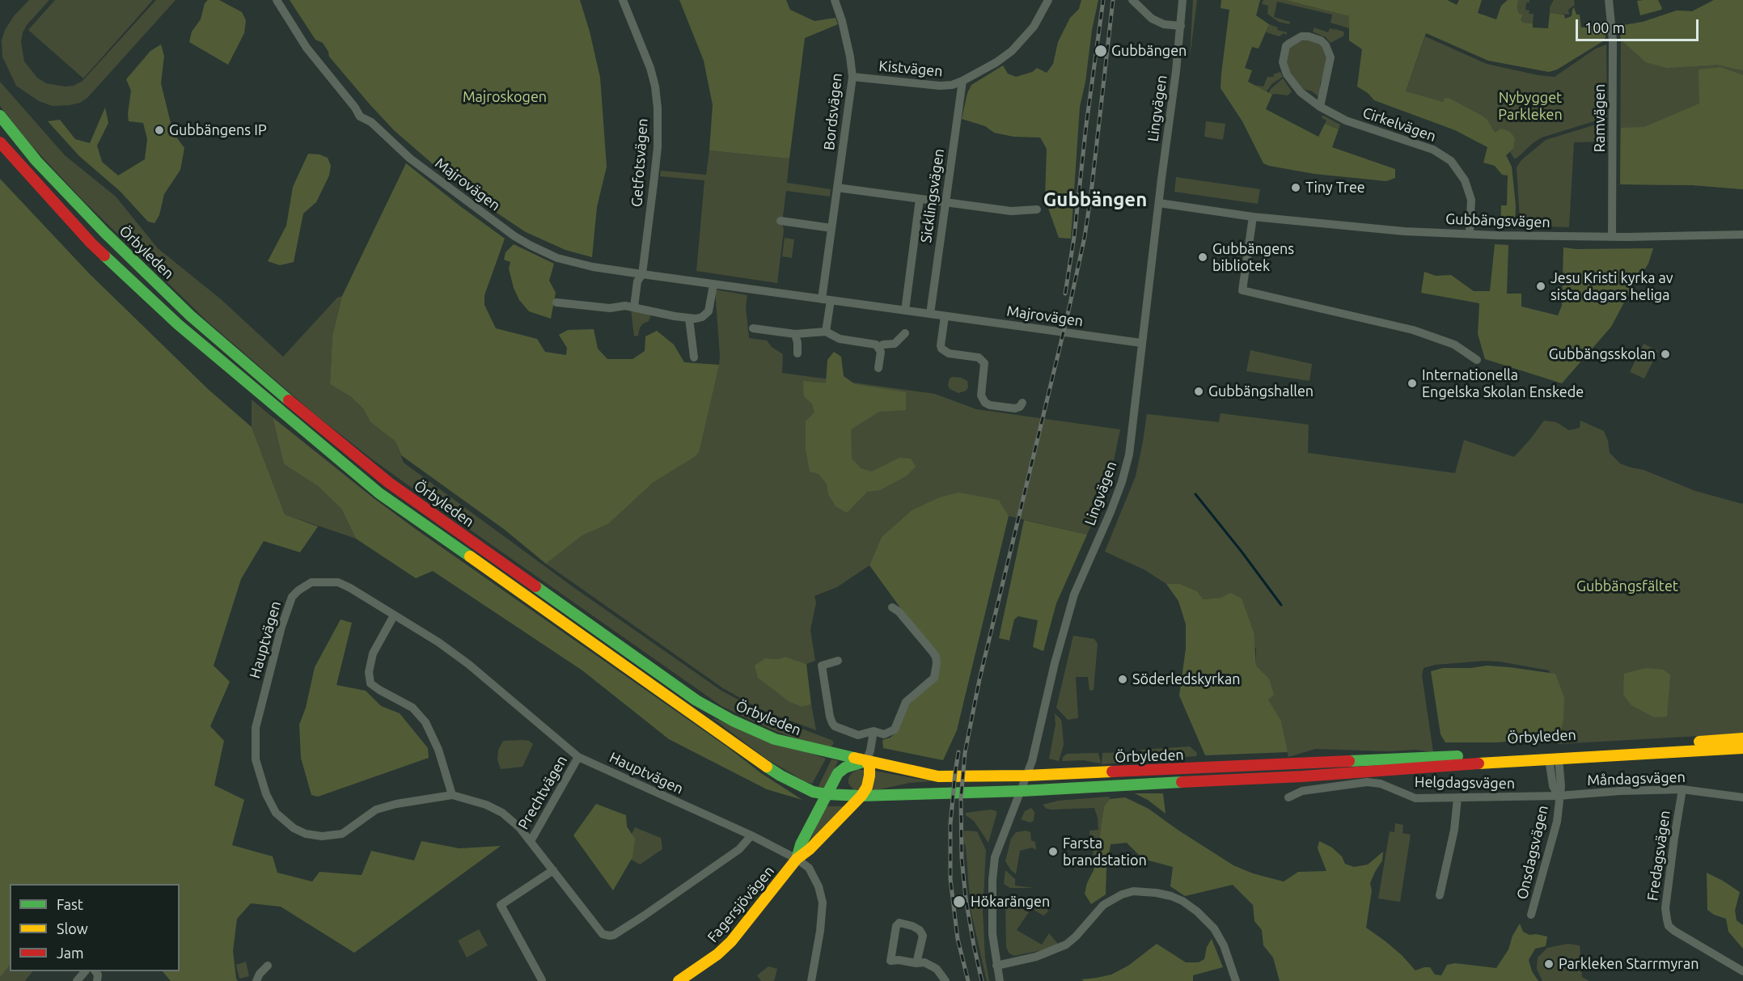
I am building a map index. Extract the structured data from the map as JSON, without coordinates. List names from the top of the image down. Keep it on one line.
{"streets":{"main road":["Örbyleden","Fagersjövägen"],"street":["Kistvägen","Lingvägen","Bordsvägen","Ramvägen","Cirkelvägen","Getfotsvägen","Majrovägen","Sicklingsvägen","Gubbängsvägen","Hauptvägen","Måndagsvägen","Helgdagsvägen","Prechtvägen","Onsdagsvägen","Fredagsvägen"]},"crossings":[["Kistvägen","Bordsvägen"],["Kistvägen","Sicklingsvägen"],["Lingvägen","Majrovägen"],["Lingvägen","Gubbängsvägen"],["Lingvägen","Örbyleden"],["Bordsvägen","Majrovägen"],["Ramvägen","Gubbängsvägen"],["Cirkelvägen","Gubbängsvägen"],["Getfotsvägen","Majrovägen"],["Majrovägen","Sicklingsvägen"],["Örbyleden","Onsdagsvägen"],["Örbyleden","Fagersjövägen"],["Hauptvägen","Prechtvägen"],["Hauptvägen","Fagersjövägen"],["Måndagsvägen","Helgdagsvägen"],["Måndagsvägen","Onsdagsvägen"],["Måndagsvägen","Fredagsvägen"],["Helgdagsvägen","Onsdagsvägen"]],"districts":["Gubbängen"],"parks":["Majroskogen","Nybygget Parkleken","Gubbängsfältet"],"places":["Gubbängen","Gubbängens IP","Tiny Tree","Gubbängens bibliotek","Jesu Kristi kyrka av sista dagars heliga","Gubbängsskolan","Internationella Engelska Skolan Enskede","Gubbängshallen","Söderledskyrkan","Farsta brandstation","Hökarängen","Parkleken Starrmyran"],"legend":["Fast","Slow","Jam"],"scale_bar":"100 m"}
